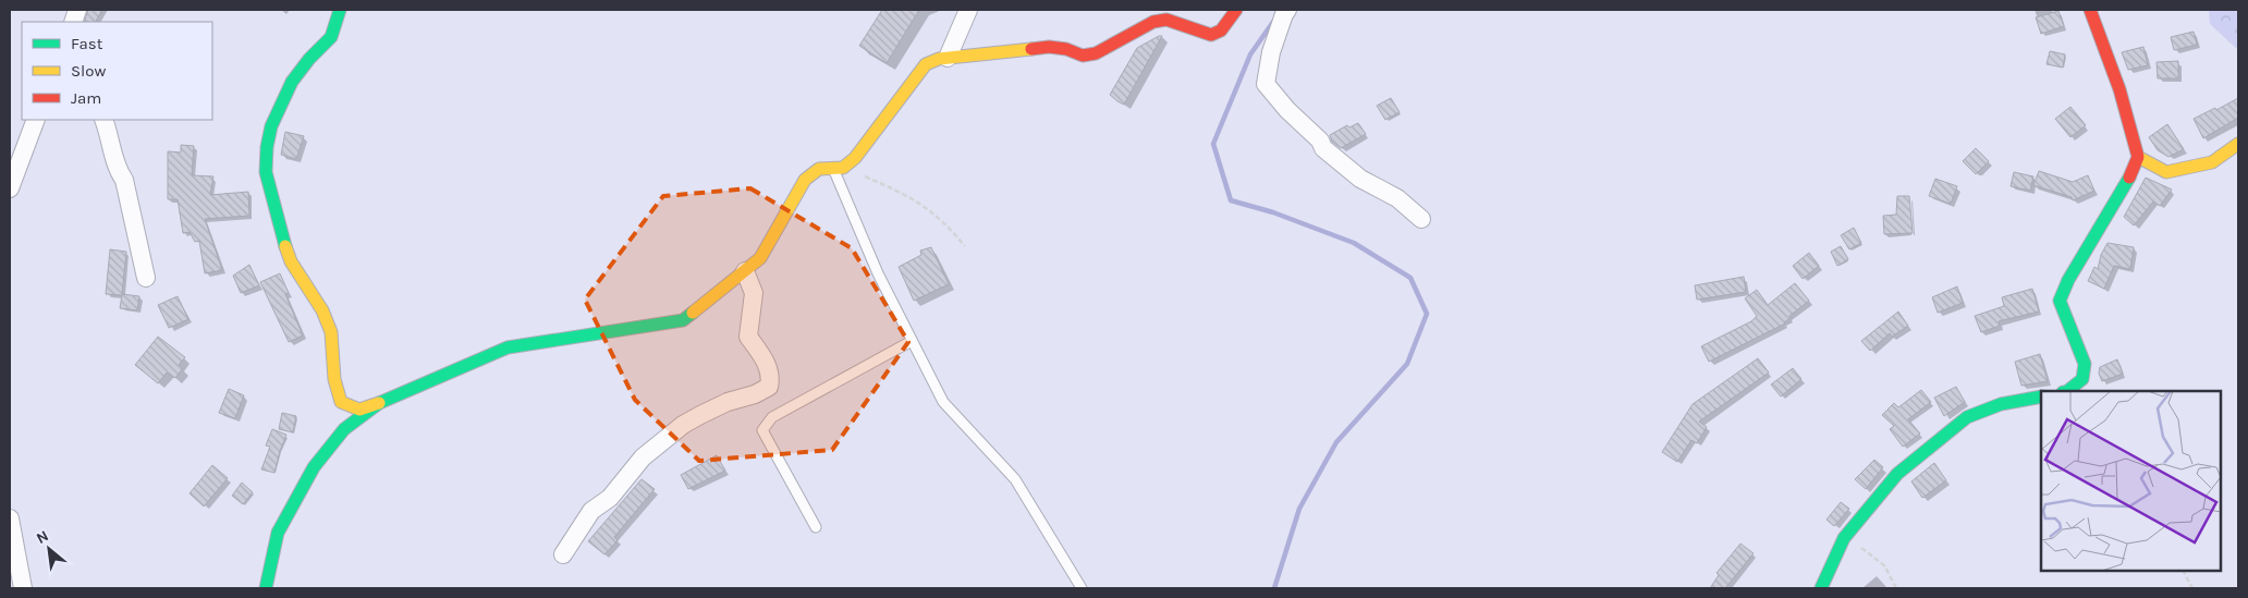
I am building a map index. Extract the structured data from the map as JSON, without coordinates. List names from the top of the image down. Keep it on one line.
{"legend":["Fast","Slow","Jam"],"north":"top left"}
